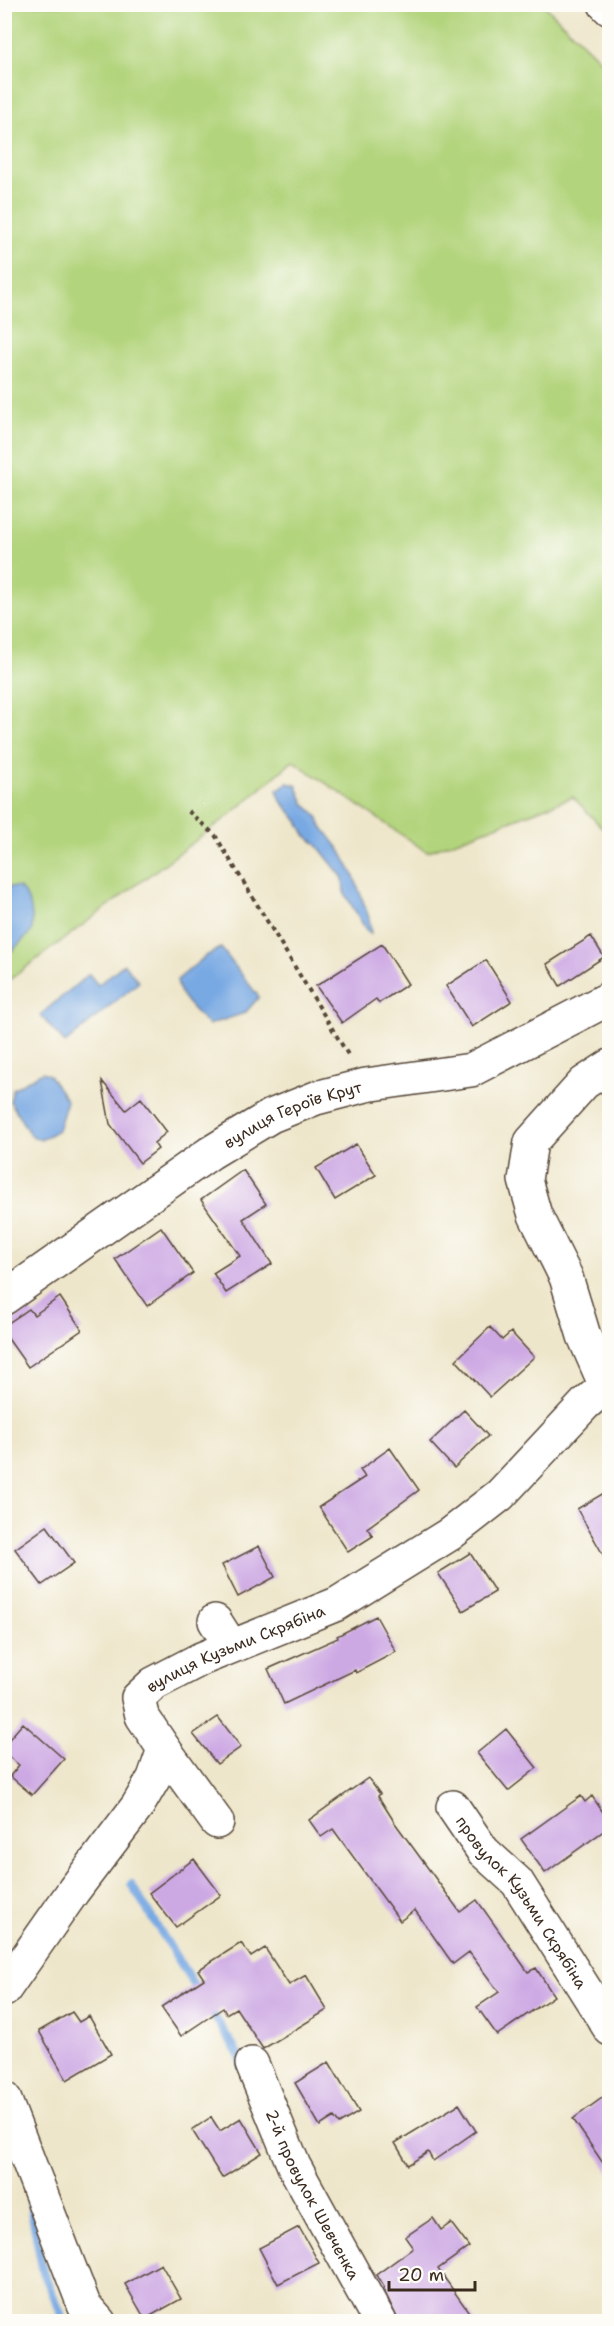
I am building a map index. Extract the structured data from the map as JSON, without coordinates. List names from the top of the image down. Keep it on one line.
{"streets":{"street":["вулиця Героїв Крут","вулиця Кузьми Скрябіна","провулок Кузьми Скрябіна","2-й провулок Шевченка"]},"scale_bar":"20 m"}
